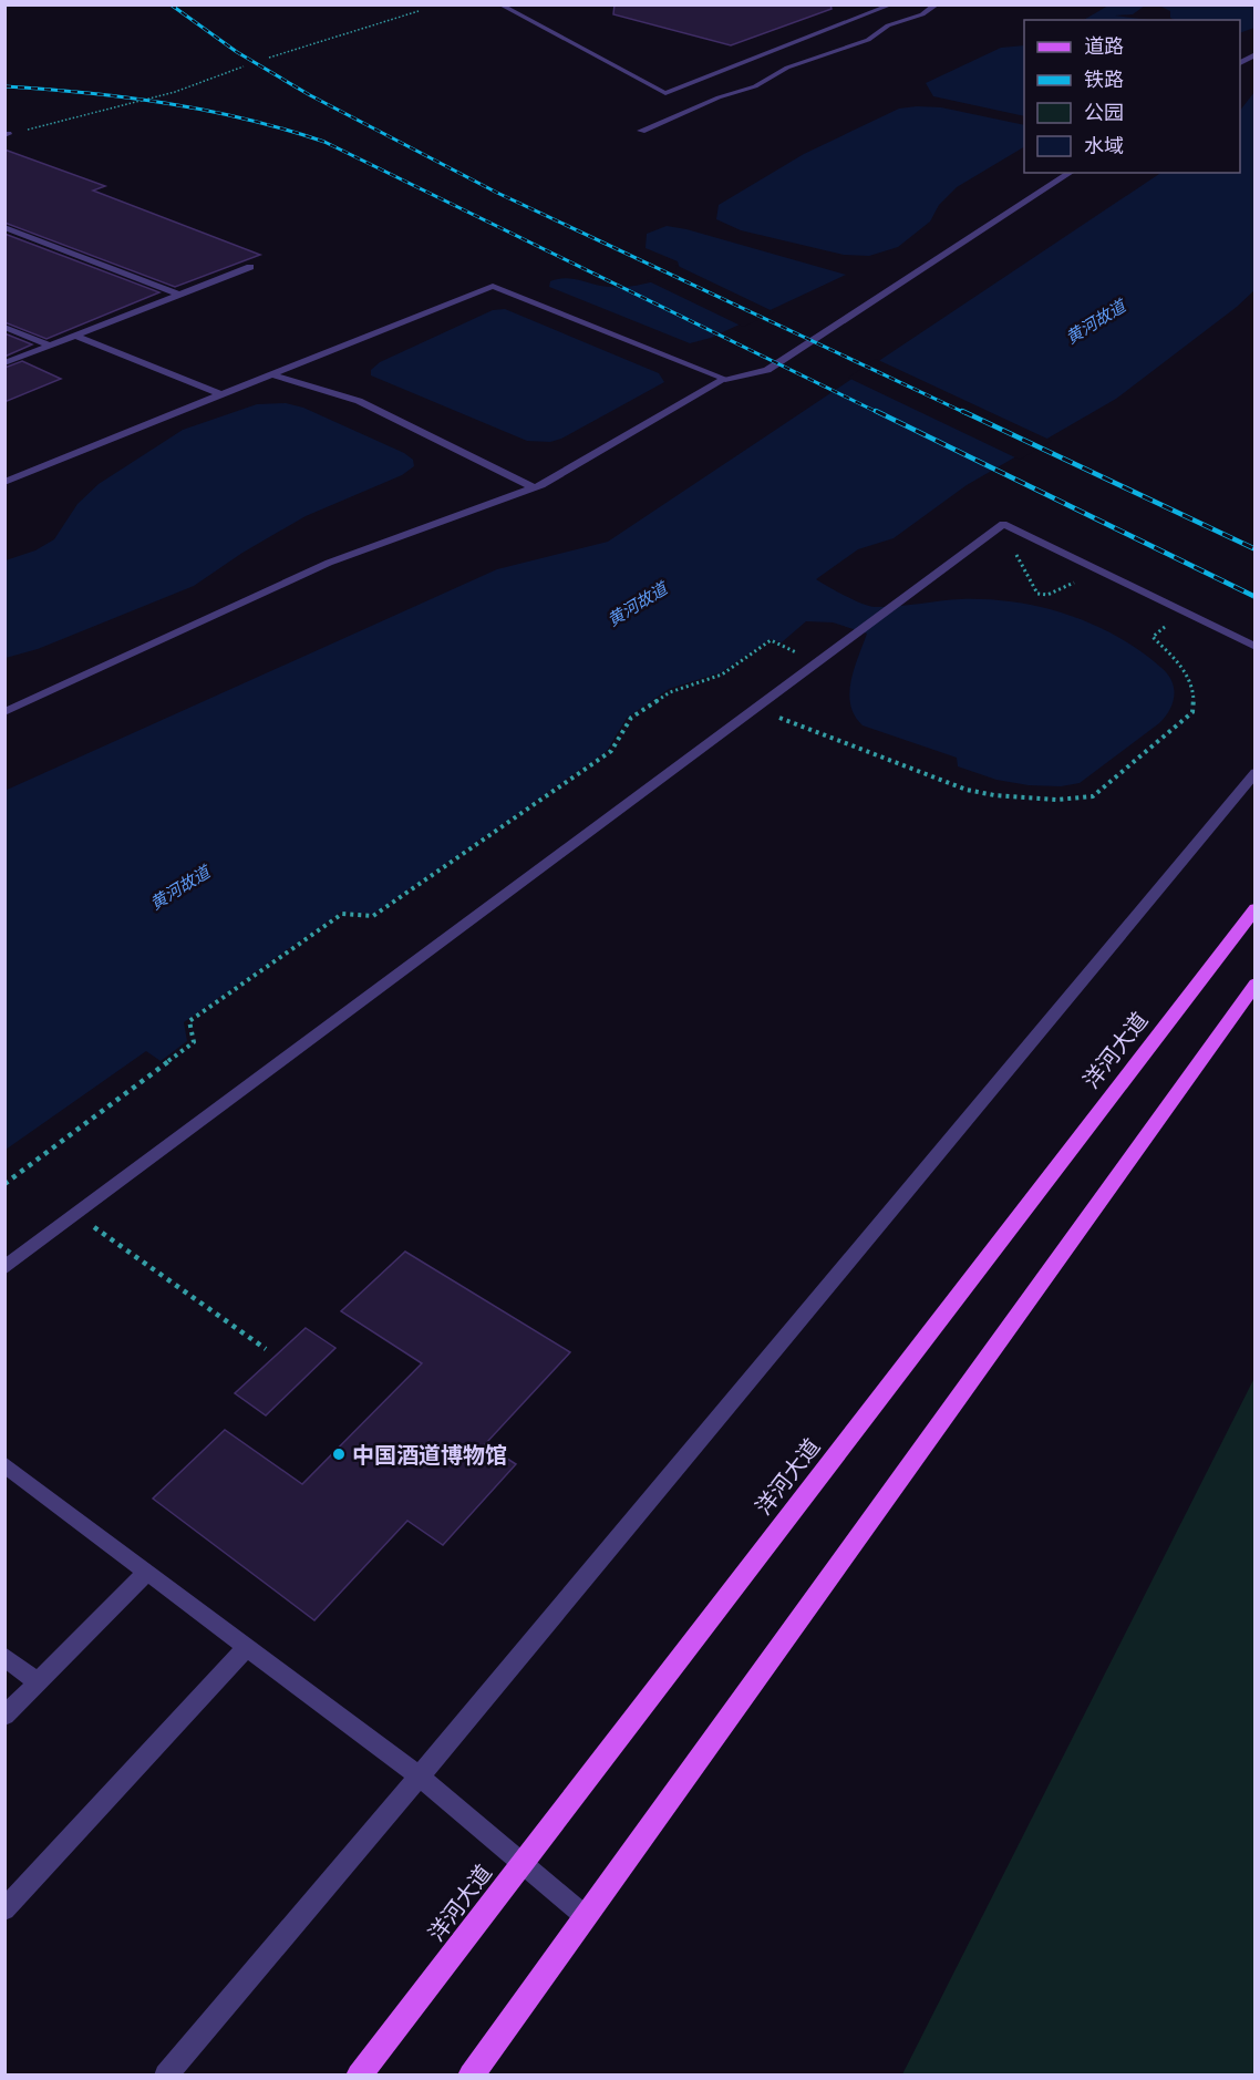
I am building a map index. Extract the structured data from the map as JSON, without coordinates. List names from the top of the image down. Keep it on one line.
{"streets":{"main road":["洋河大道"]},"water":["黄河故道"],"places":["中国酒道博物馆"],"legend":["道路","铁路","公园","水域"]}
